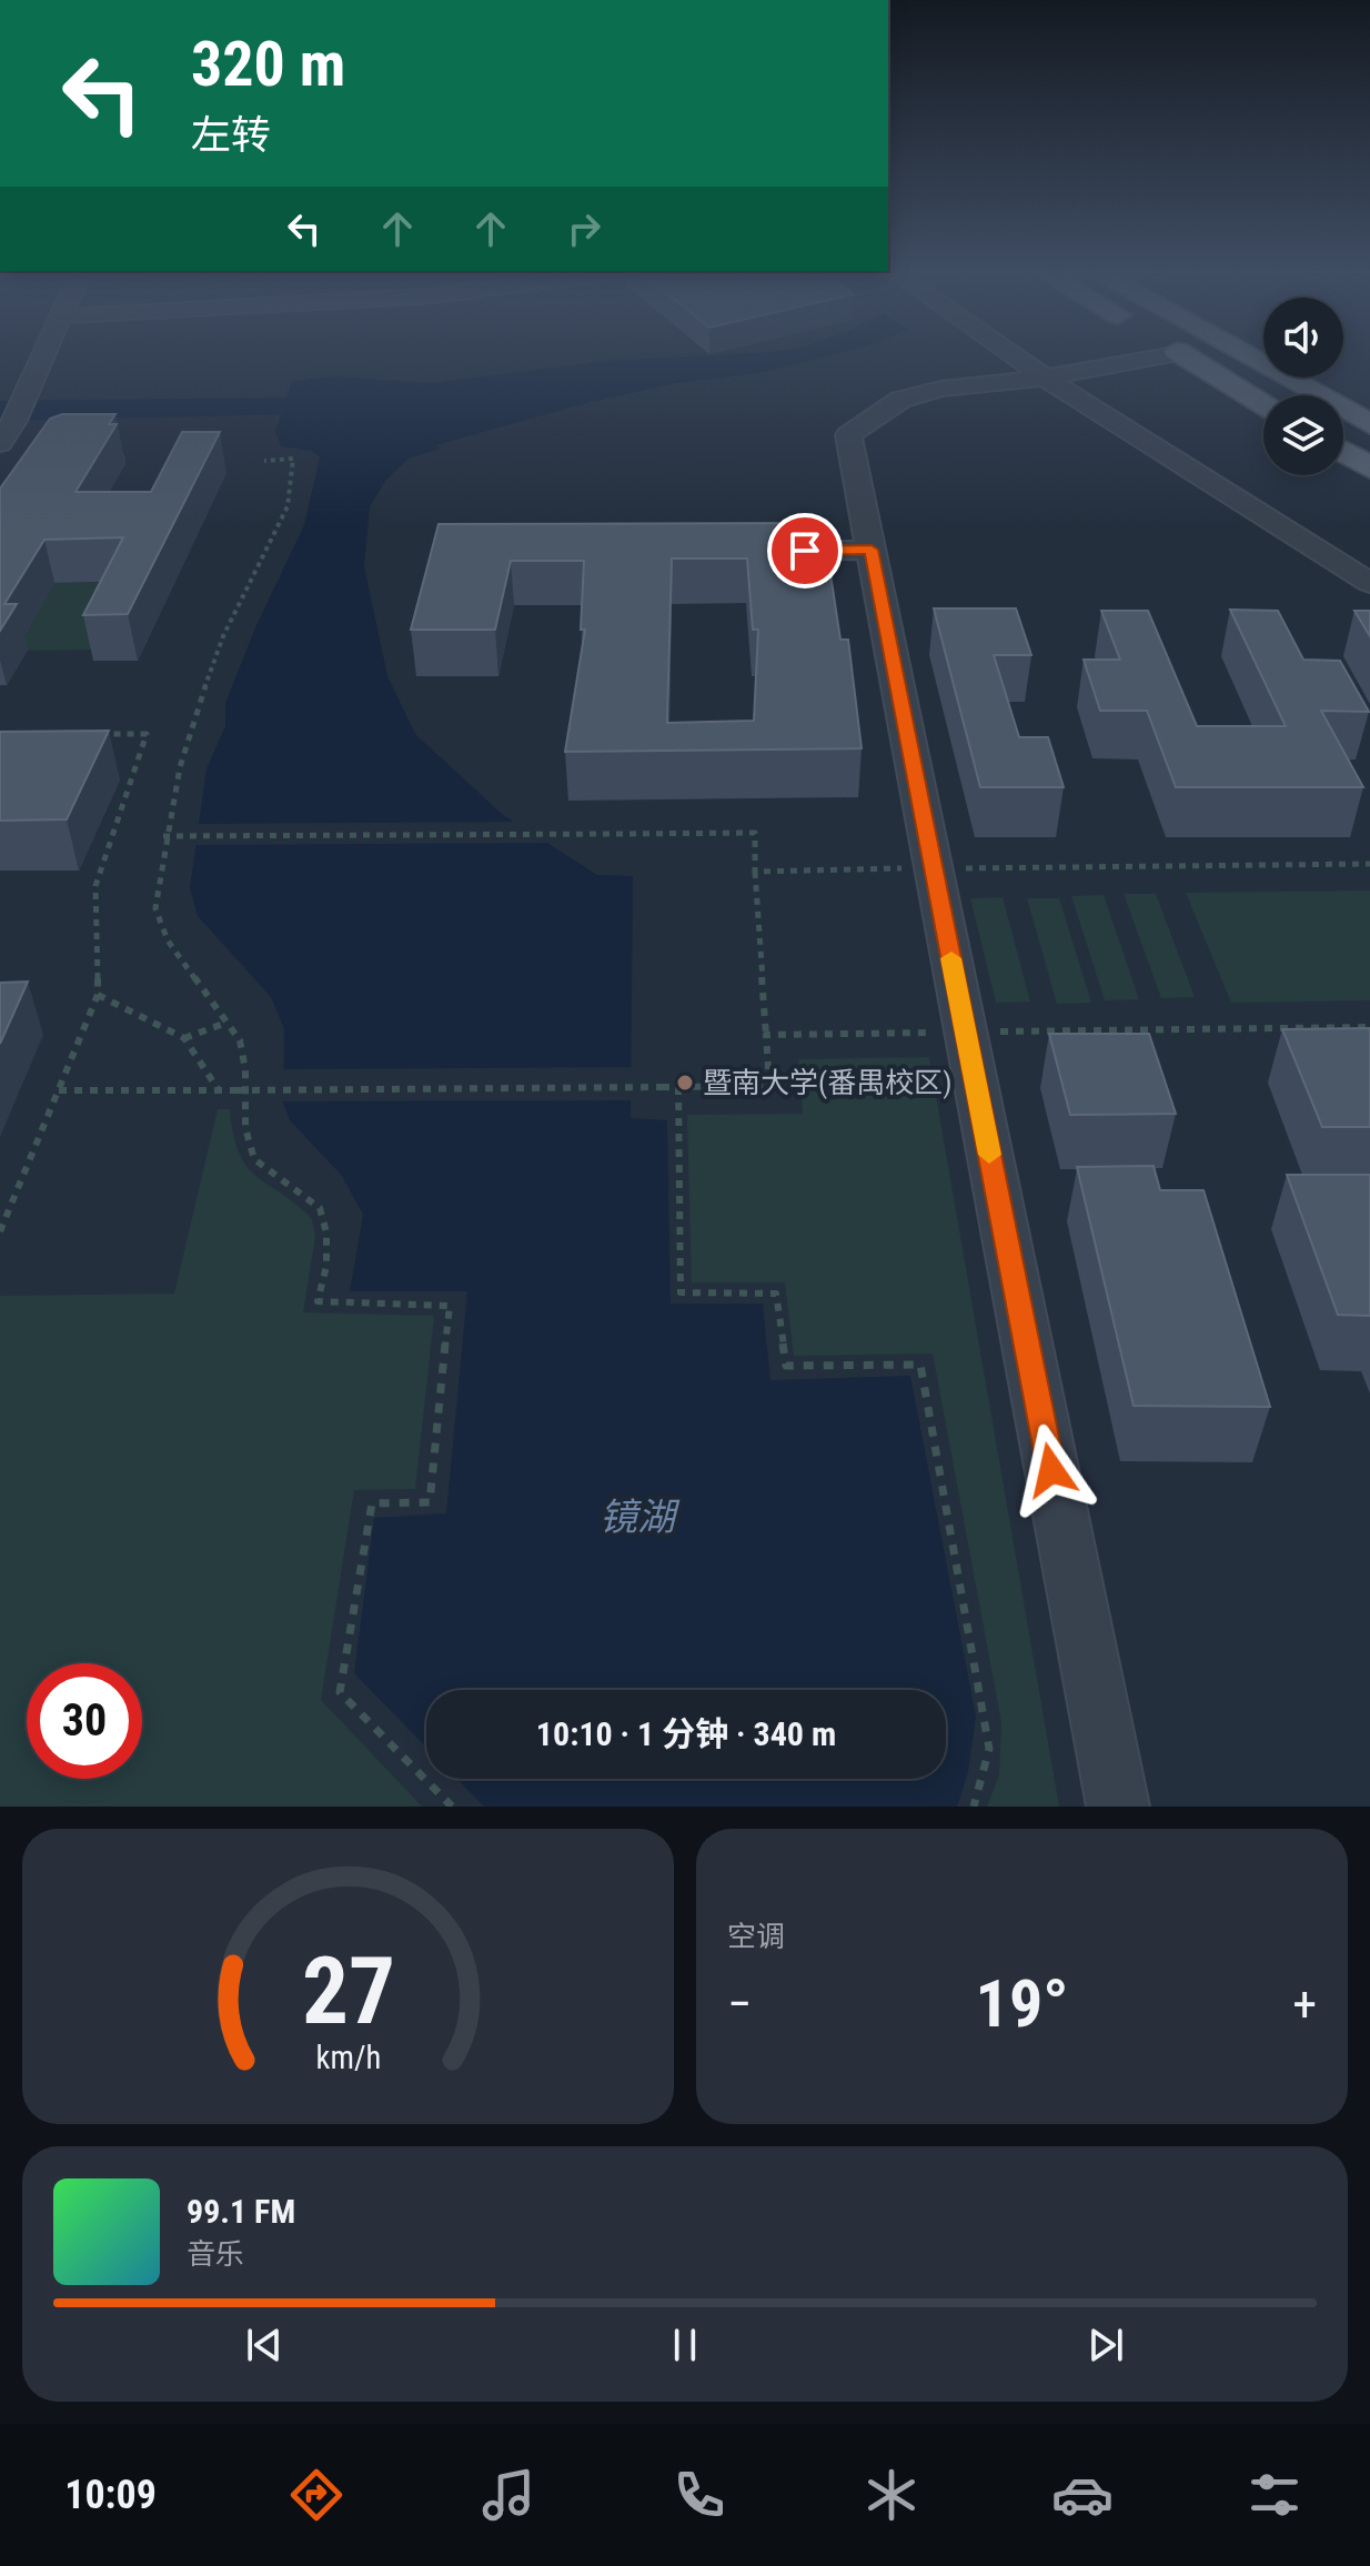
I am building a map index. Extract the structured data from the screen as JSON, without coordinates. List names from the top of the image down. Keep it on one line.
{"water":["镜湖"],"places":["暨南大学(番禺校区)"],"page":{"turn":["320 m","左转"],"limit":"30","trip":"10:10 · 1 分钟 · 340 m","tile":"空调","heat":["−","19°","+"],"song":["99.1 FM","音乐"],"tabs":"10:09","gauge":["27","km/h"]}}
